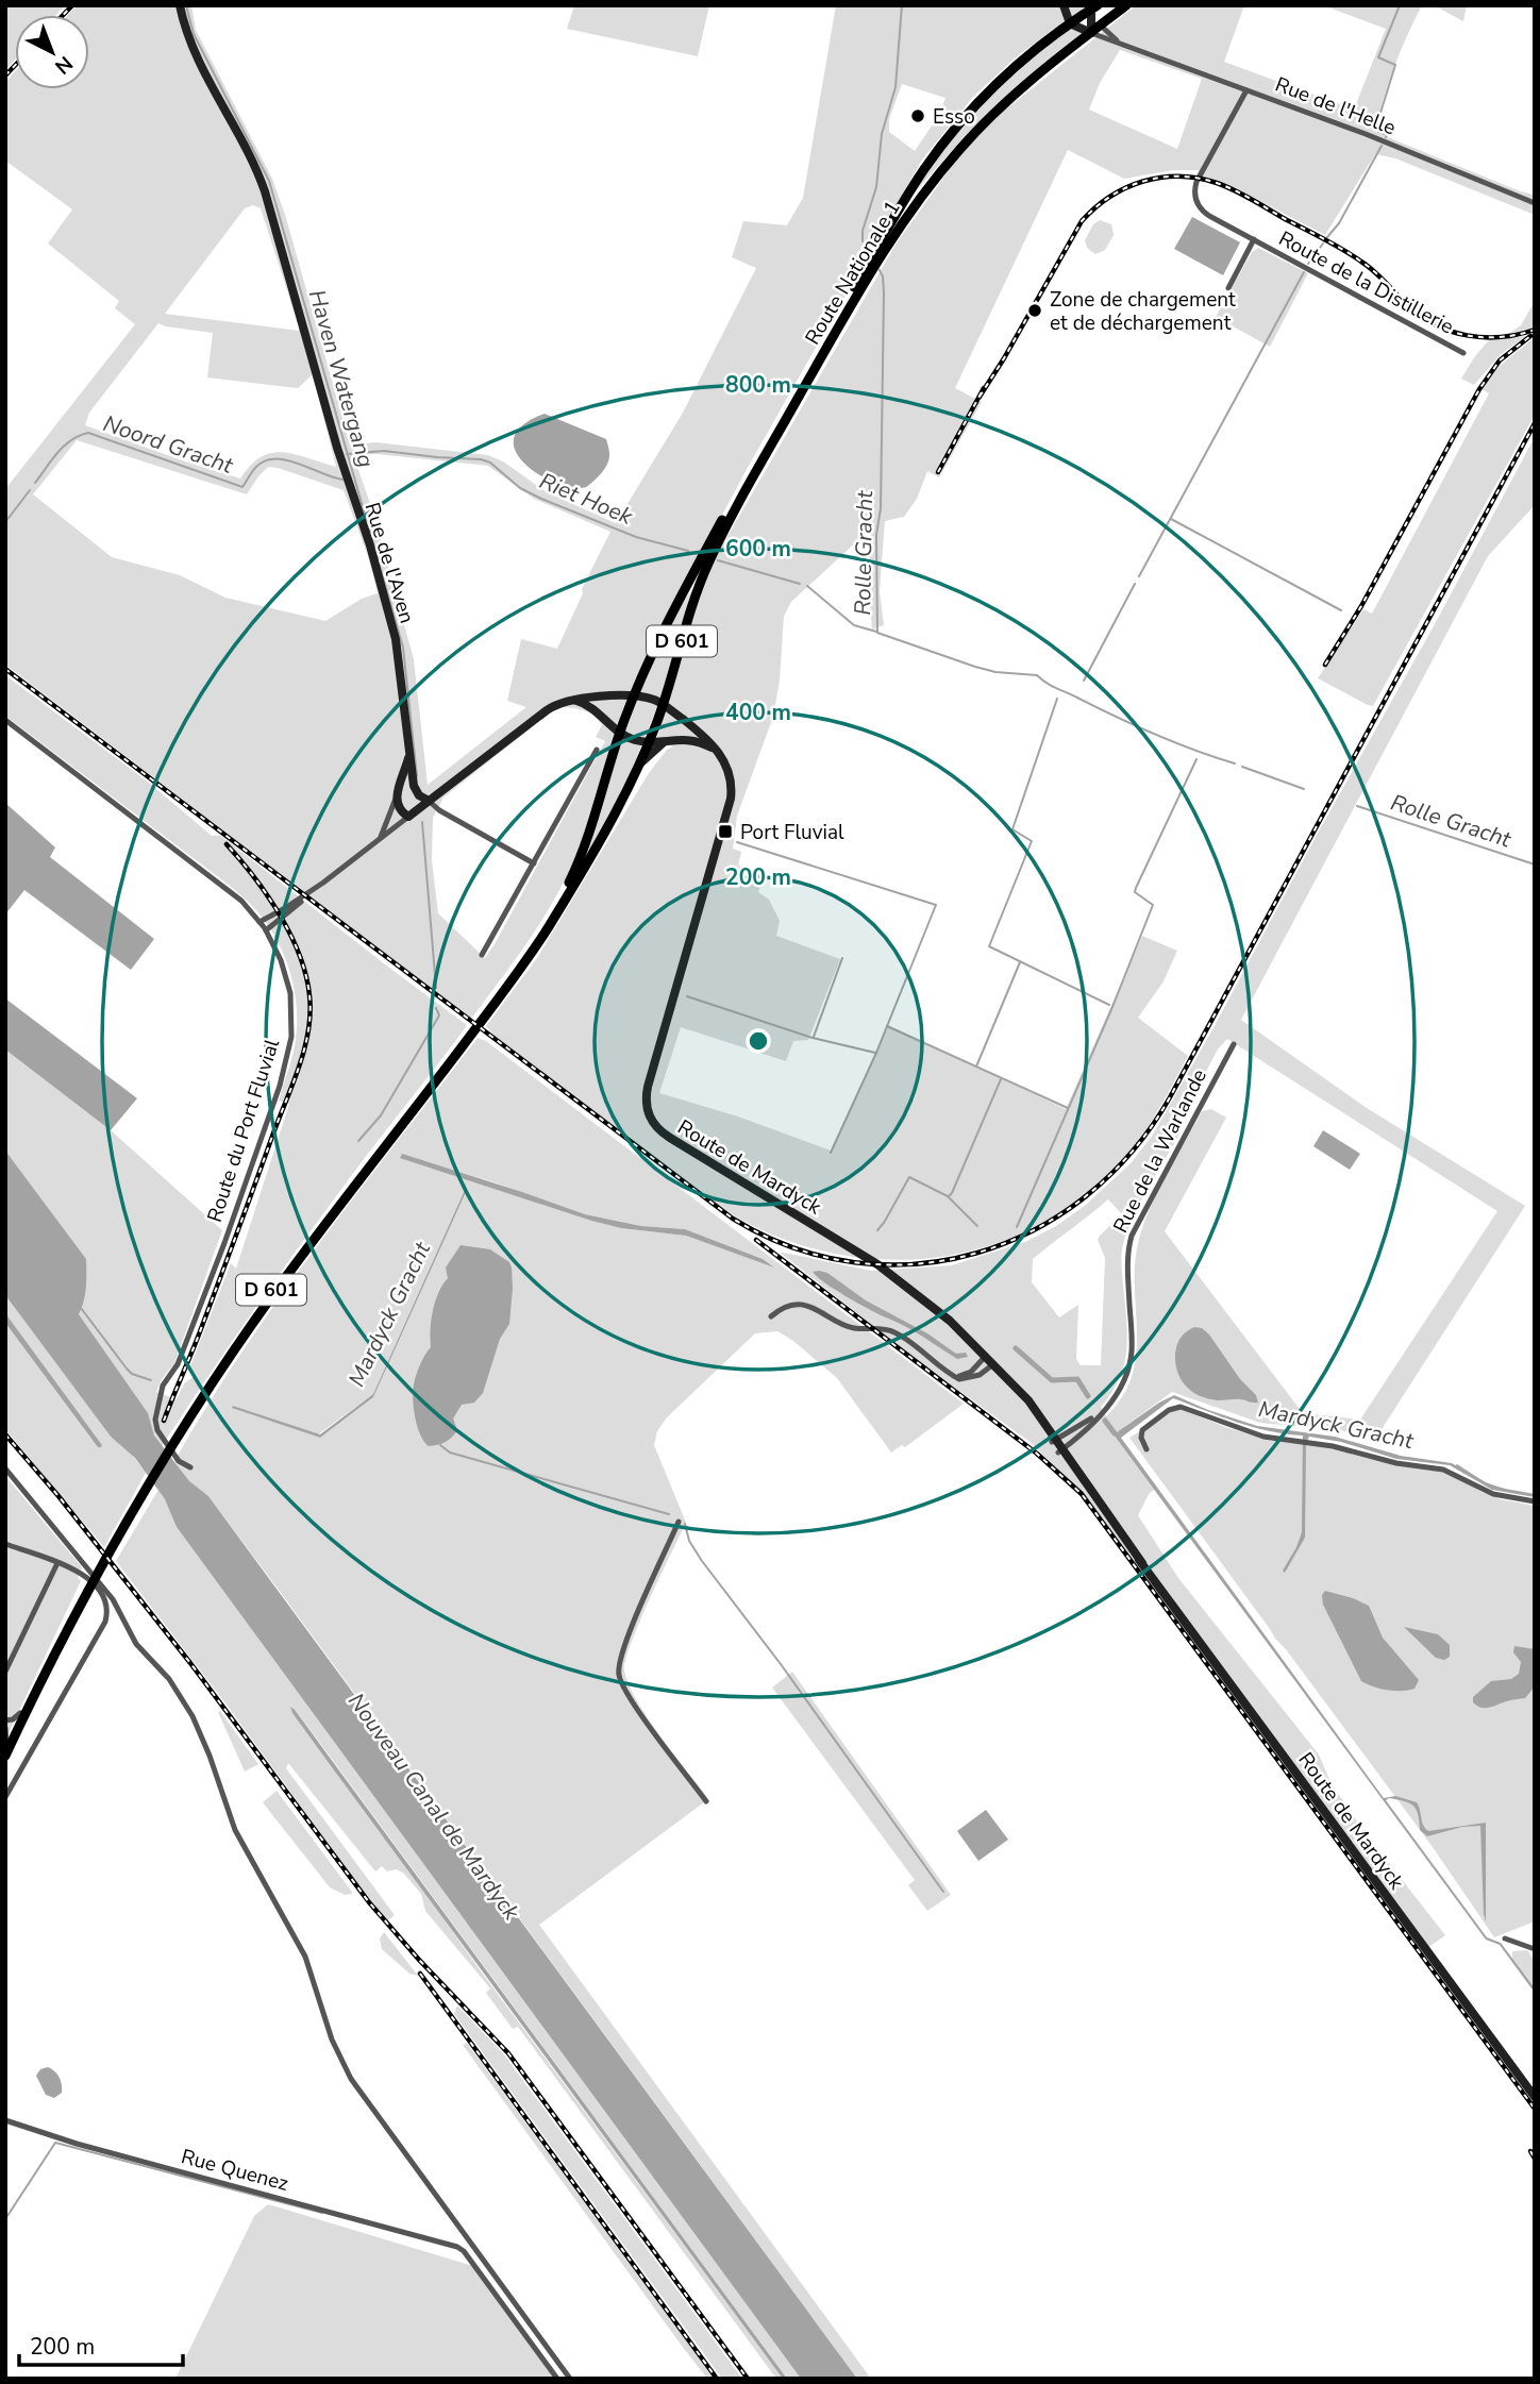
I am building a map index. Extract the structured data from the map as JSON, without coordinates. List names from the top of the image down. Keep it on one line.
{"streets":{"main road":["Route Nationale 1","Rue de l'Aven","D 601","Route de Mardyck"],"street":["Rue de l'Helle","Route de la Distillerie","Route du Port Fluvial","Rue de la Warlande","Rue Quenez"]},"crossings":[["Rue de l'Helle","Route Nationale 1"],["Rue de l'Helle","Route de la Distillerie"],["Route Nationale 1","D 601"],["Route Nationale 1","Route de Mardyck"],["D 601","Route de Mardyck"],["Rue de la Warlande","Route de Mardyck"]],"water":["Haven Watergang","Noord Gracht","Riet Hoek","Rolle Gracht","Mardyck Gracht","Nouveau Canal de Mardyck"],"places":{"other":["Esso","Zone de chargement et de déchargement"],"transit":["Port Fluvial"]},"scale_bar":"200 m","north":"bottom right","rings":["800 m","600 m","400 m","200 m"]}
